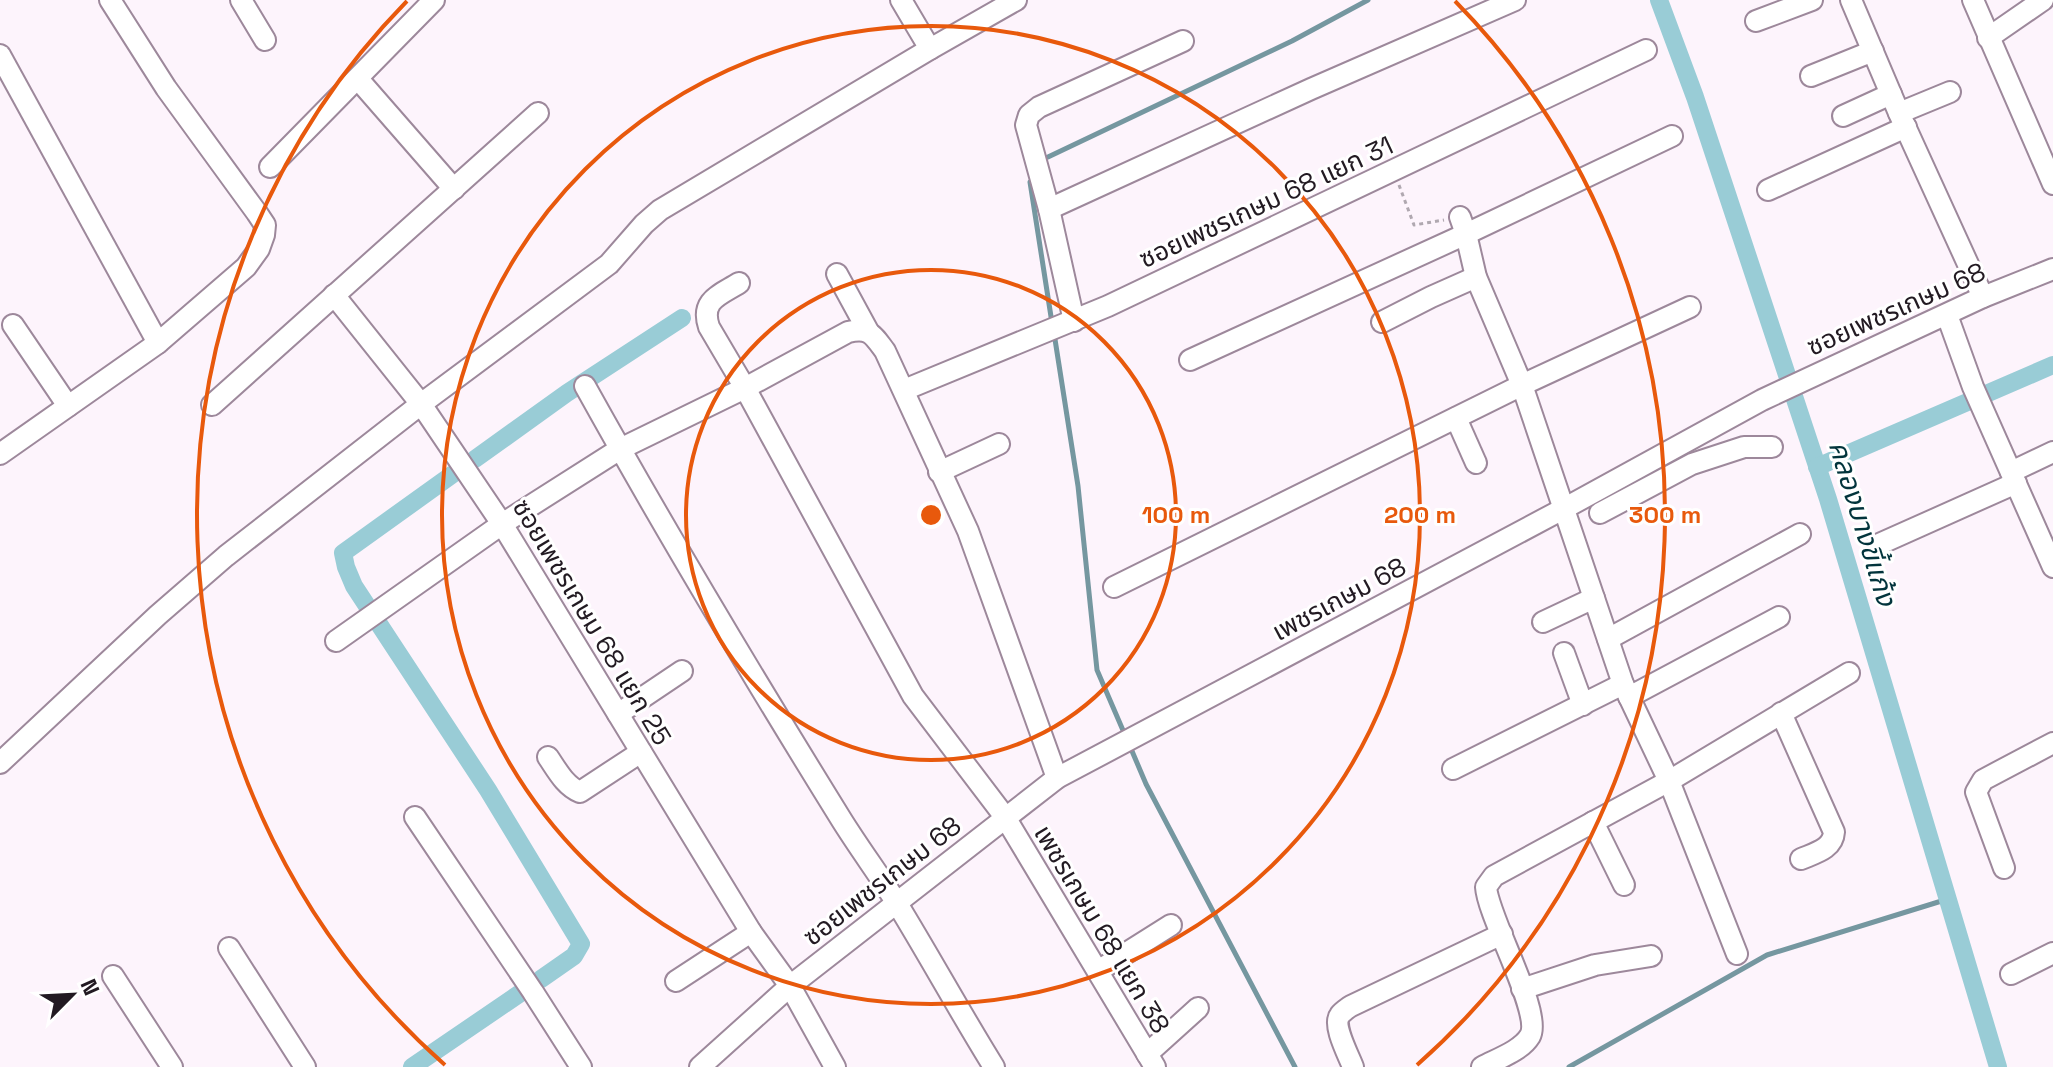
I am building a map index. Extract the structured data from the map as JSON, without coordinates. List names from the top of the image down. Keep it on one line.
{"streets":{"street":["ซอยเพชรเกษม 68 แยก 31","ซอยเพชรเกษม 68","เพชรเกษม 68","ซอยเพชรเกษม 68 แยก 25","เพชรเกษม 68 แยก 38"]},"crossings":[["ซอยเพชรเกษม 68","เพชรเกษม 68"],["ซอยเพชรเกษม 68","ซอยเพชรเกษม 68 แยก 25"],["ซอยเพชรเกษม 68","เพชรเกษม 68 แยก 38"]],"water":["คลองบางขี้แก้ง"],"north":"top right","rings":["100 m","200 m","300 m"]}
